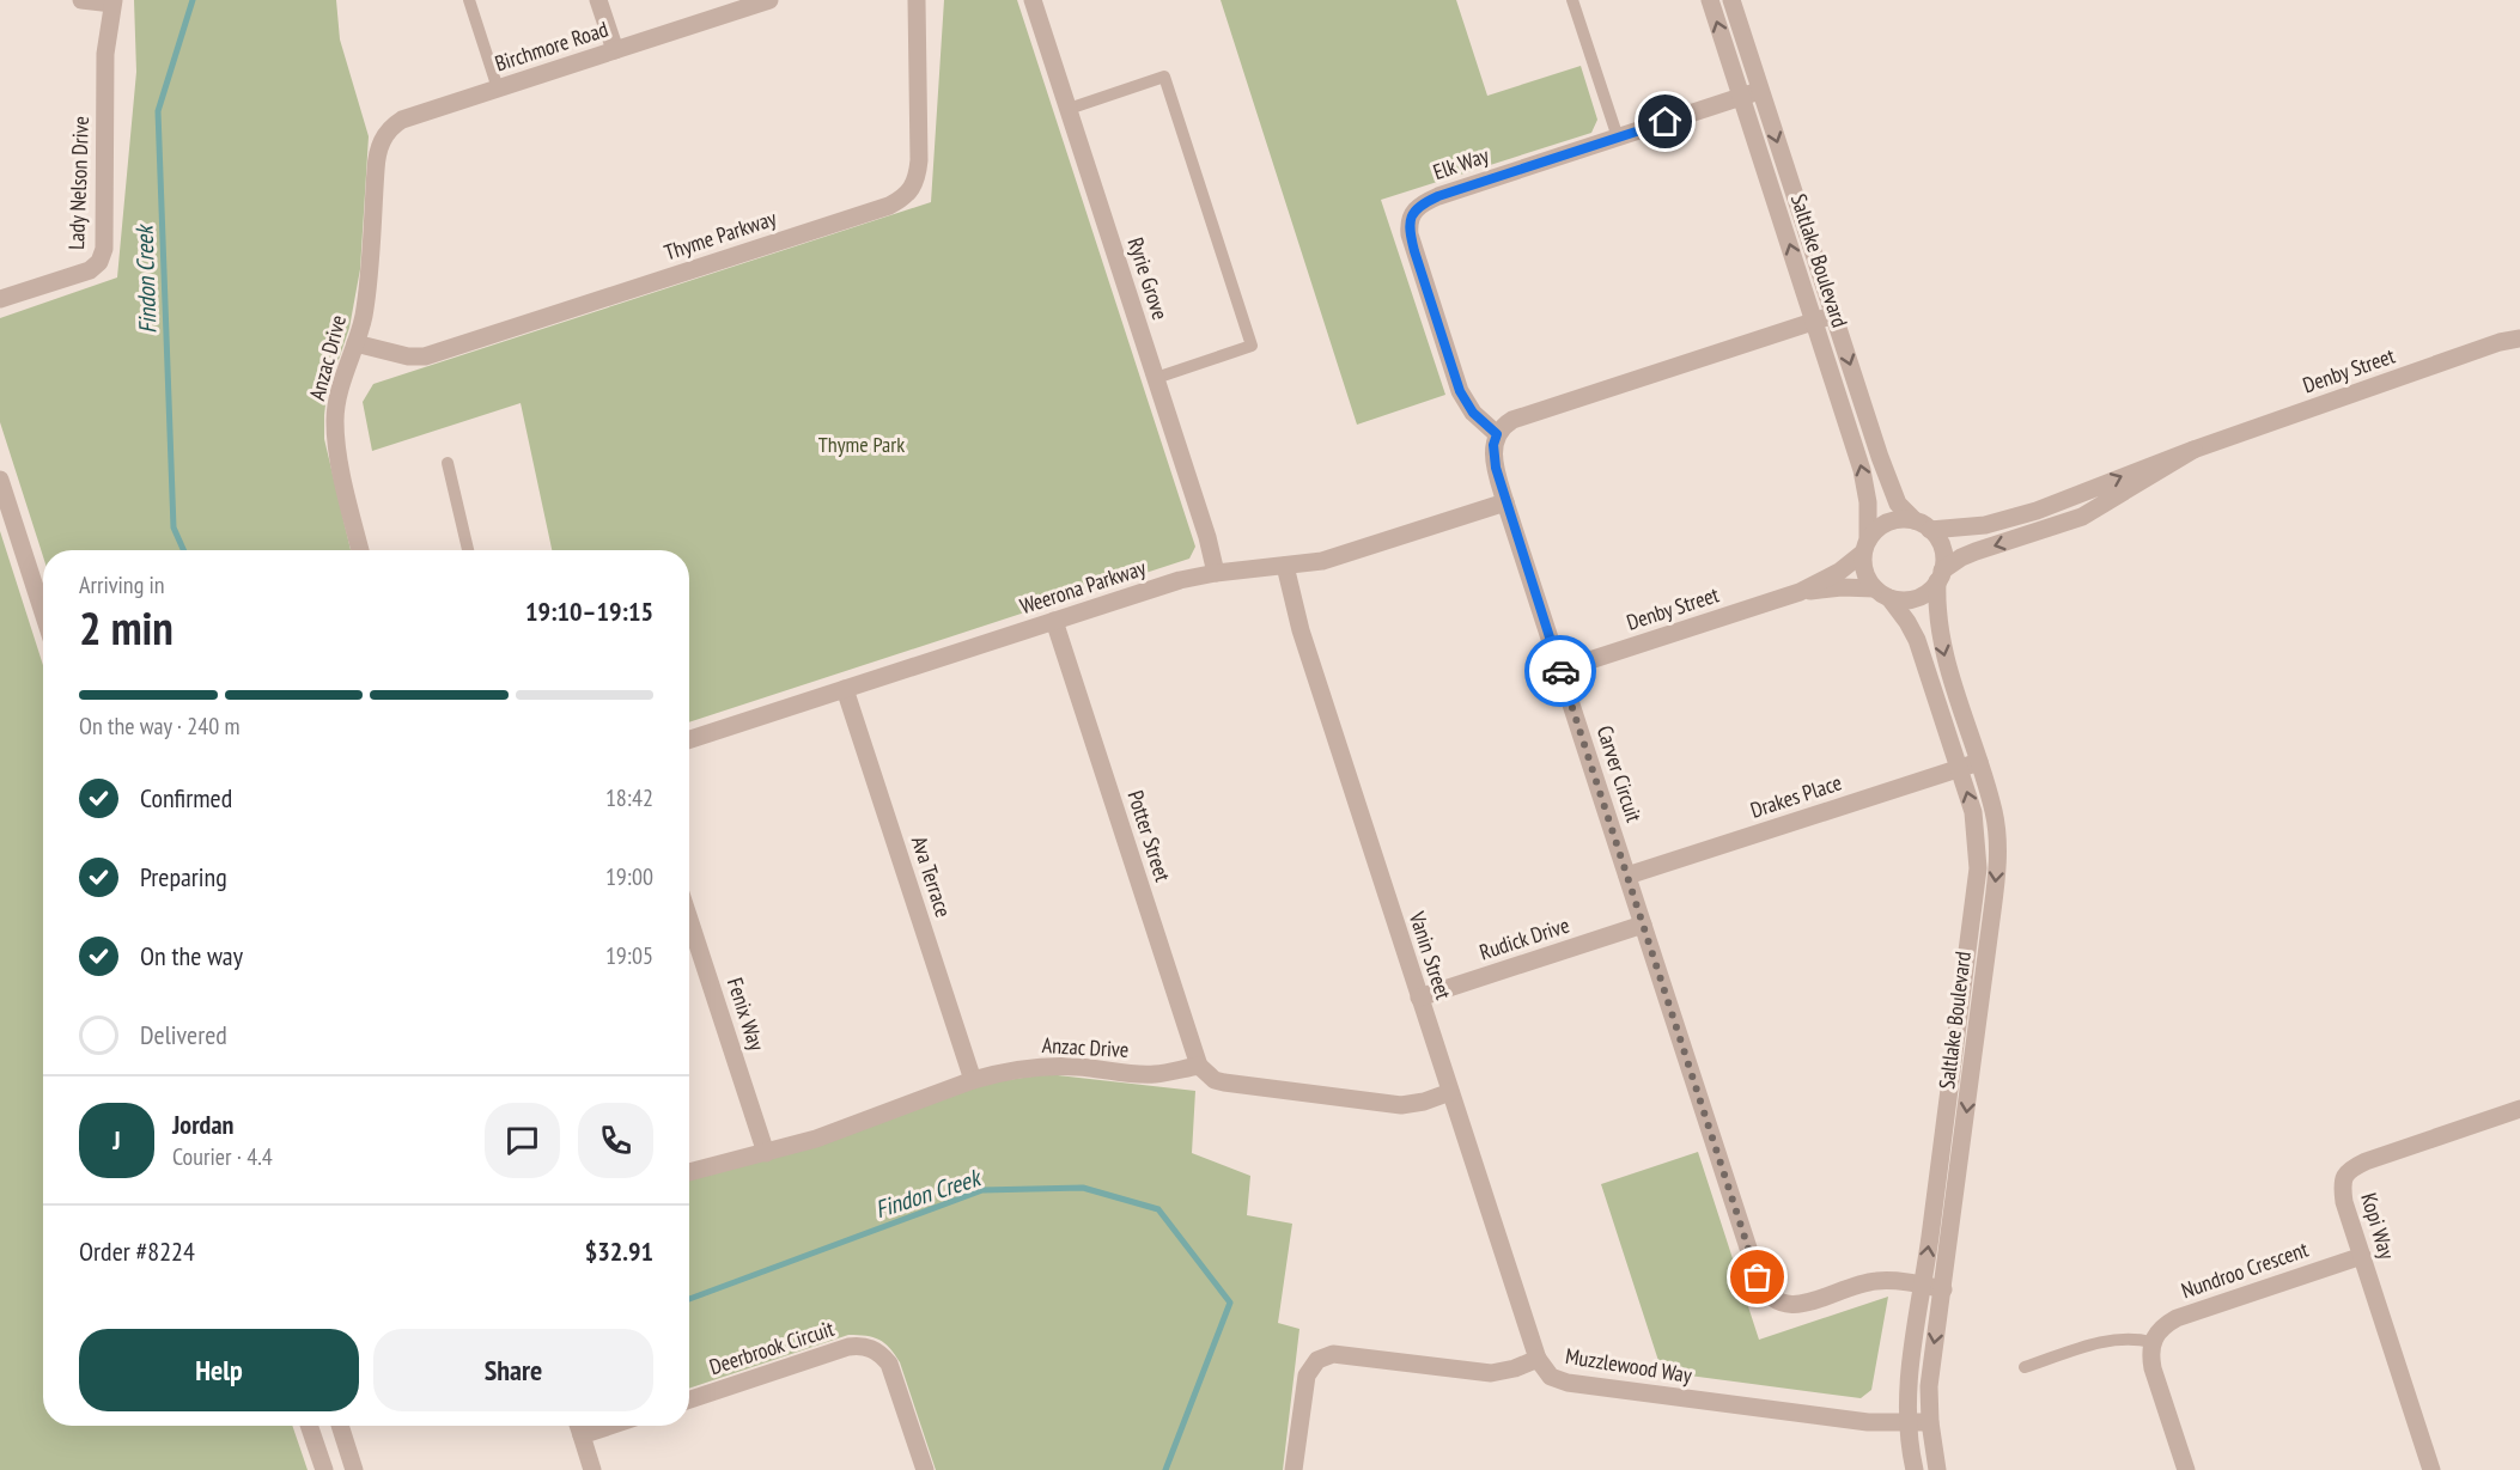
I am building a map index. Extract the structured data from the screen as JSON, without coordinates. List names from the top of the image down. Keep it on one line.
{"streets":{"street":["Birchmore Road","Elk Way","Lady Nelson Drive","Thyme Parkway","Saltlake Boulevard","Ryrie Grove","Anzac Drive","Denby Street","Weerona Parkway","Carver Circuit","Drakes Place","Potter Street","Ava Terrace","Rudick Drive","Vanin Street","Fenix Way","Kopi Way","Nundroo Crescent","Deerbrook Circuit","Muzzlewood Way"]},"crossings":[["Birchmore Road","Anzac Drive"],["Elk Way","Saltlake Boulevard"],["Elk Way","Carver Circuit"],["Thyme Parkway","Anzac Drive"],["Saltlake Boulevard","Denby Street"],["Saltlake Boulevard","Carver Circuit"],["Saltlake Boulevard","Drakes Place"],["Saltlake Boulevard","Muzzlewood Way"],["Ryrie Grove","Weerona Parkway"],["Anzac Drive","Potter Street"],["Anzac Drive","Ava Terrace"],["Anzac Drive","Fenix Way"],["Denby Street","Carver Circuit"],["Weerona Parkway","Carver Circuit"],["Weerona Parkway","Potter Street"],["Weerona Parkway","Ava Terrace"],["Weerona Parkway","Vanin Street"],["Carver Circuit","Drakes Place"],["Carver Circuit","Rudick Drive"],["Rudick Drive","Vanin Street"],["Vanin Street","Muzzlewood Way"],["Kopi Way","Nundroo Crescent"]],"water":["Findon Creek"],"parks":["Thyme Park"],"page":{"heading":["2 min","Arriving in","19:10–19:15"],"panel":["Jordan","Courier · 4.4","Order #8224","$32.91"],"bar":"On the way · 240 m","list":[["Confirmed","18:42"],["Preparing","19:00"],["On the way","19:05"],"Delivered"],"round":"J","buttons":["Help","Share"]}}
